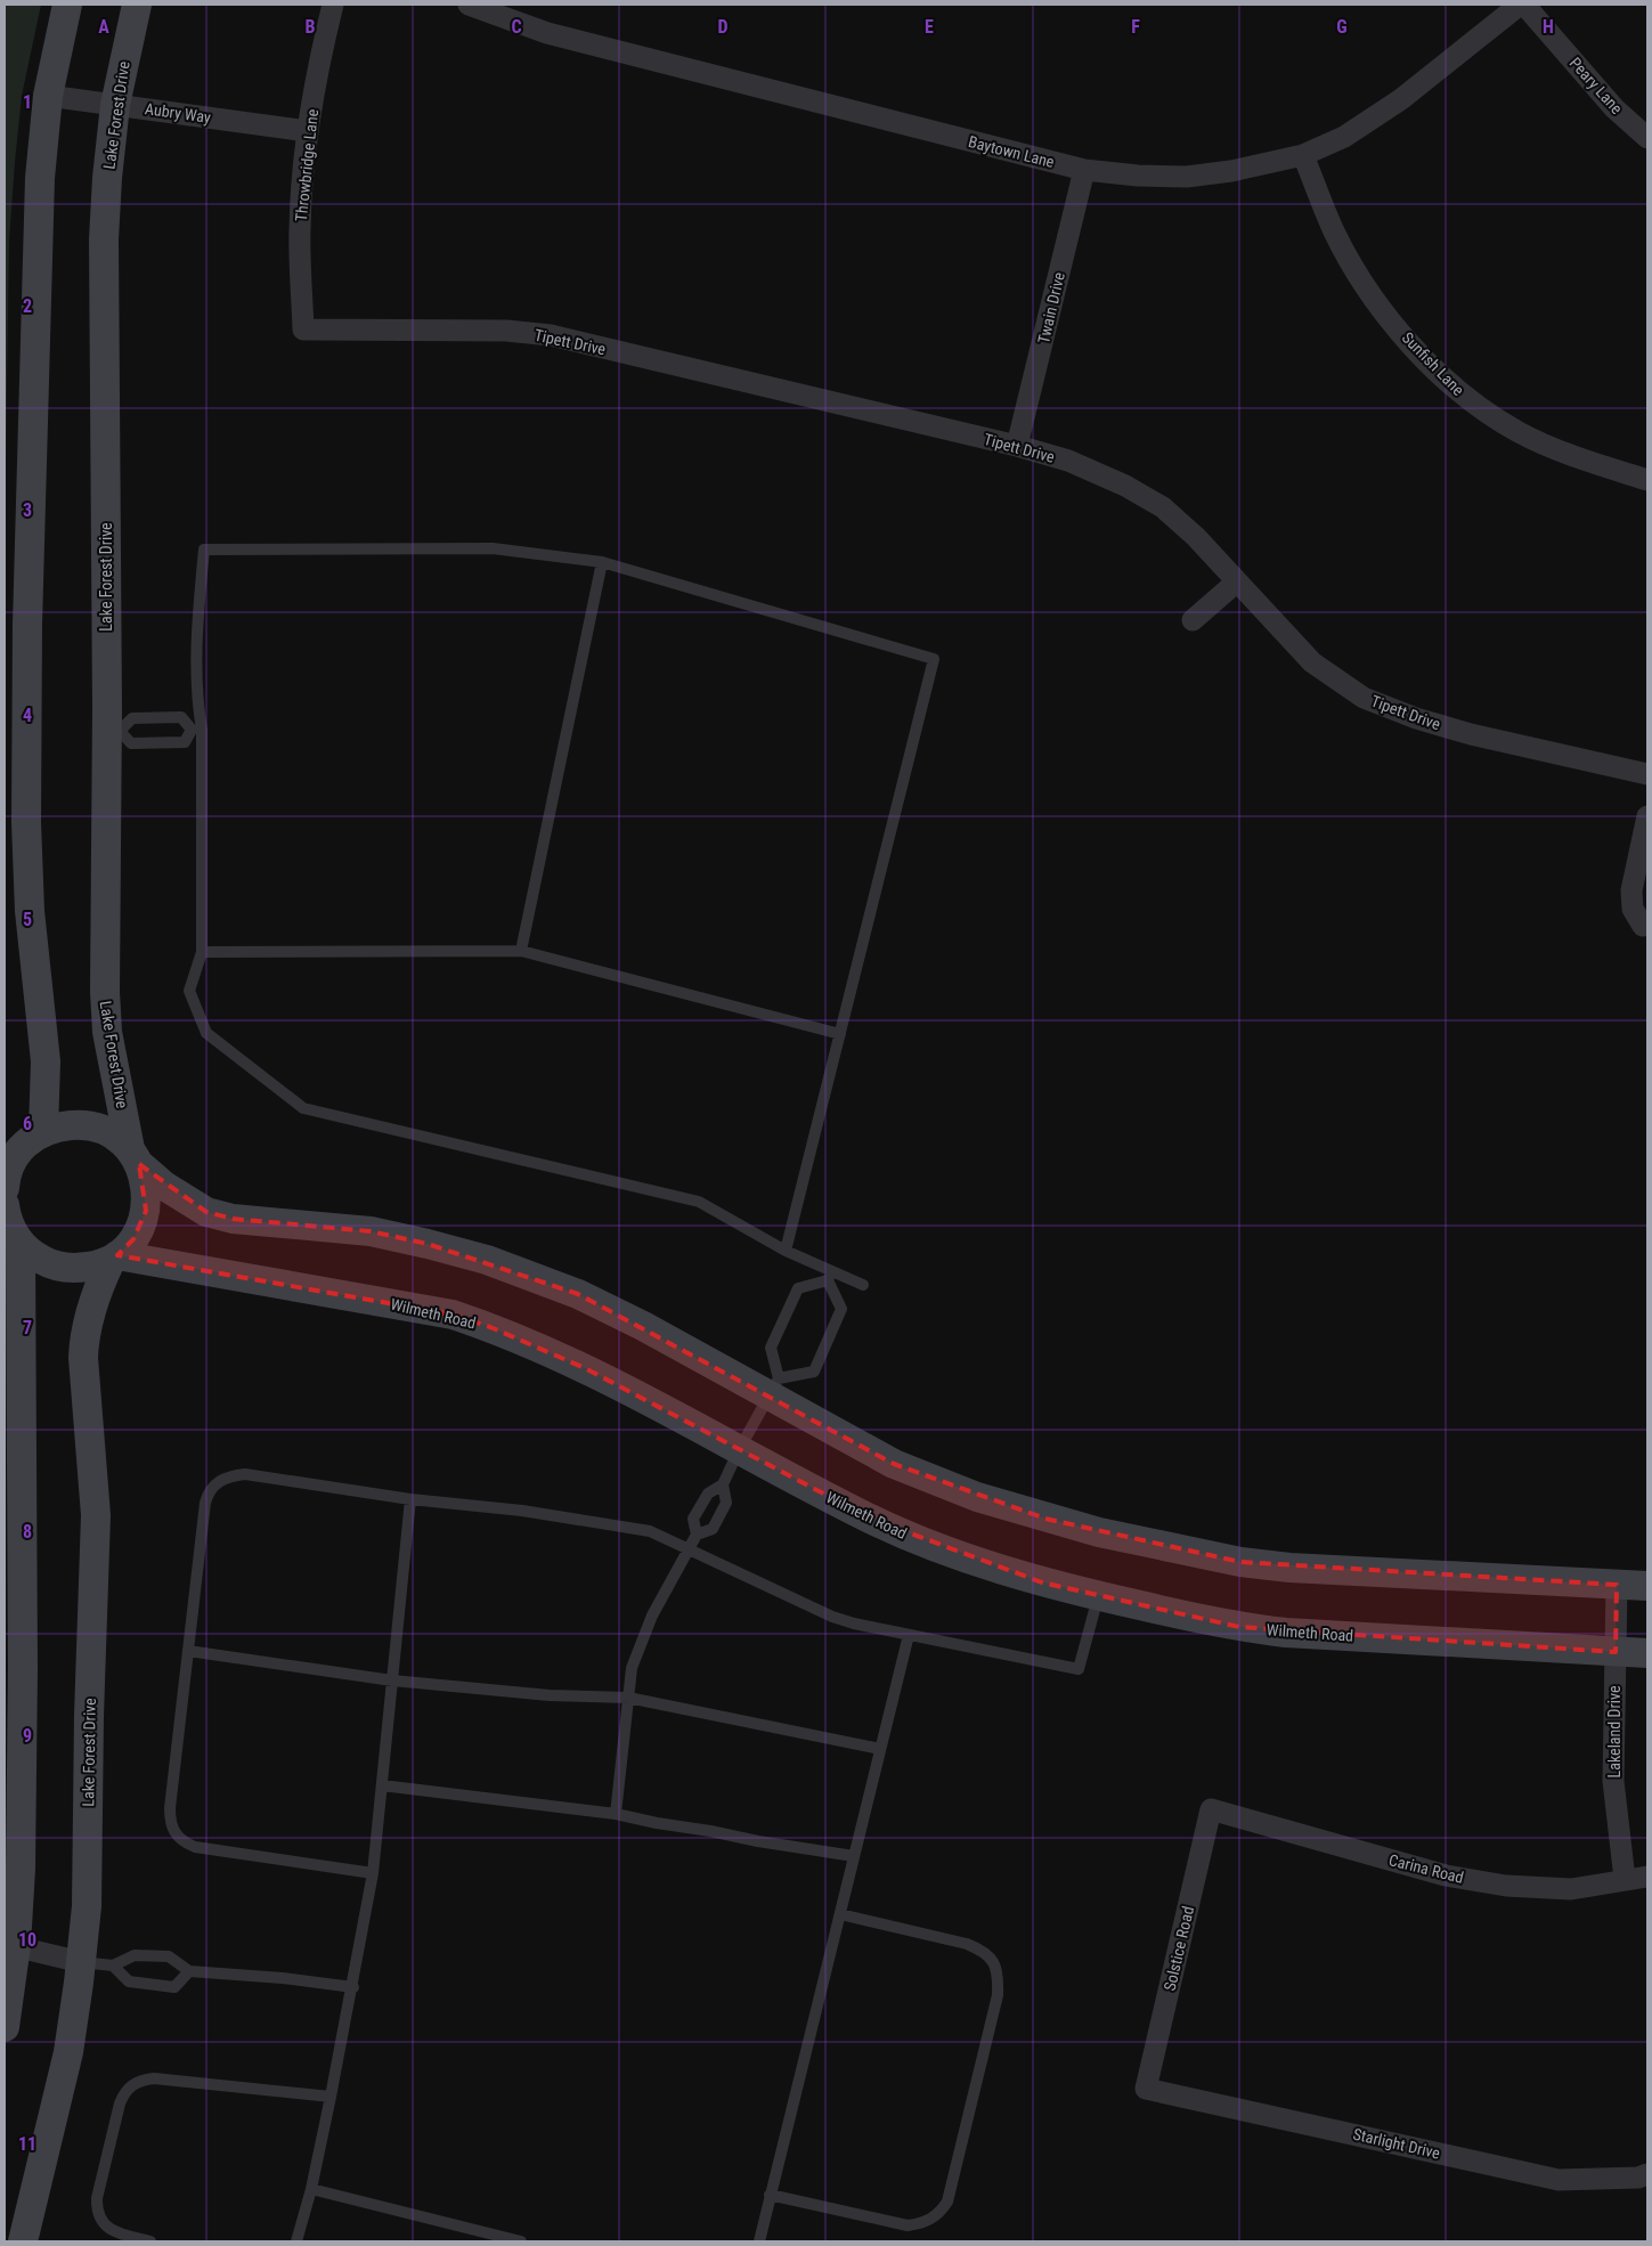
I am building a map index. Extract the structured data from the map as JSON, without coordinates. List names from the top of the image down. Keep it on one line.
{"streets":{"main road":["Lake Forest Drive","Wilmeth Road"],"street":["Peary Lane","Aubry Way","Baytown Lane","Throwbridge Lane","Twain Drive","Tipett Drive","Sunfish Lane","Lakeland Drive","Carina Road","Solstice Road","Starlight Drive"]},"crossings":[["Aubry Way","Lake Forest Drive"],["Aubry Way","Throwbridge Lane"],["Lake Forest Drive","Wilmeth Road"],["Baytown Lane","Twain Drive"],["Baytown Lane","Sunfish Lane"],["Throwbridge Lane","Tipett Drive"],["Twain Drive","Tipett Drive"],["Wilmeth Road","Lakeland Drive"],["Lakeland Drive","Carina Road"],["Carina Road","Solstice Road"],["Solstice Road","Starlight Drive"]],"grid":{"columns":["A","B","C","D","E","F","G","H"],"rows":["1","2","3","4","5","6","7","8","9","10","11"]}}
